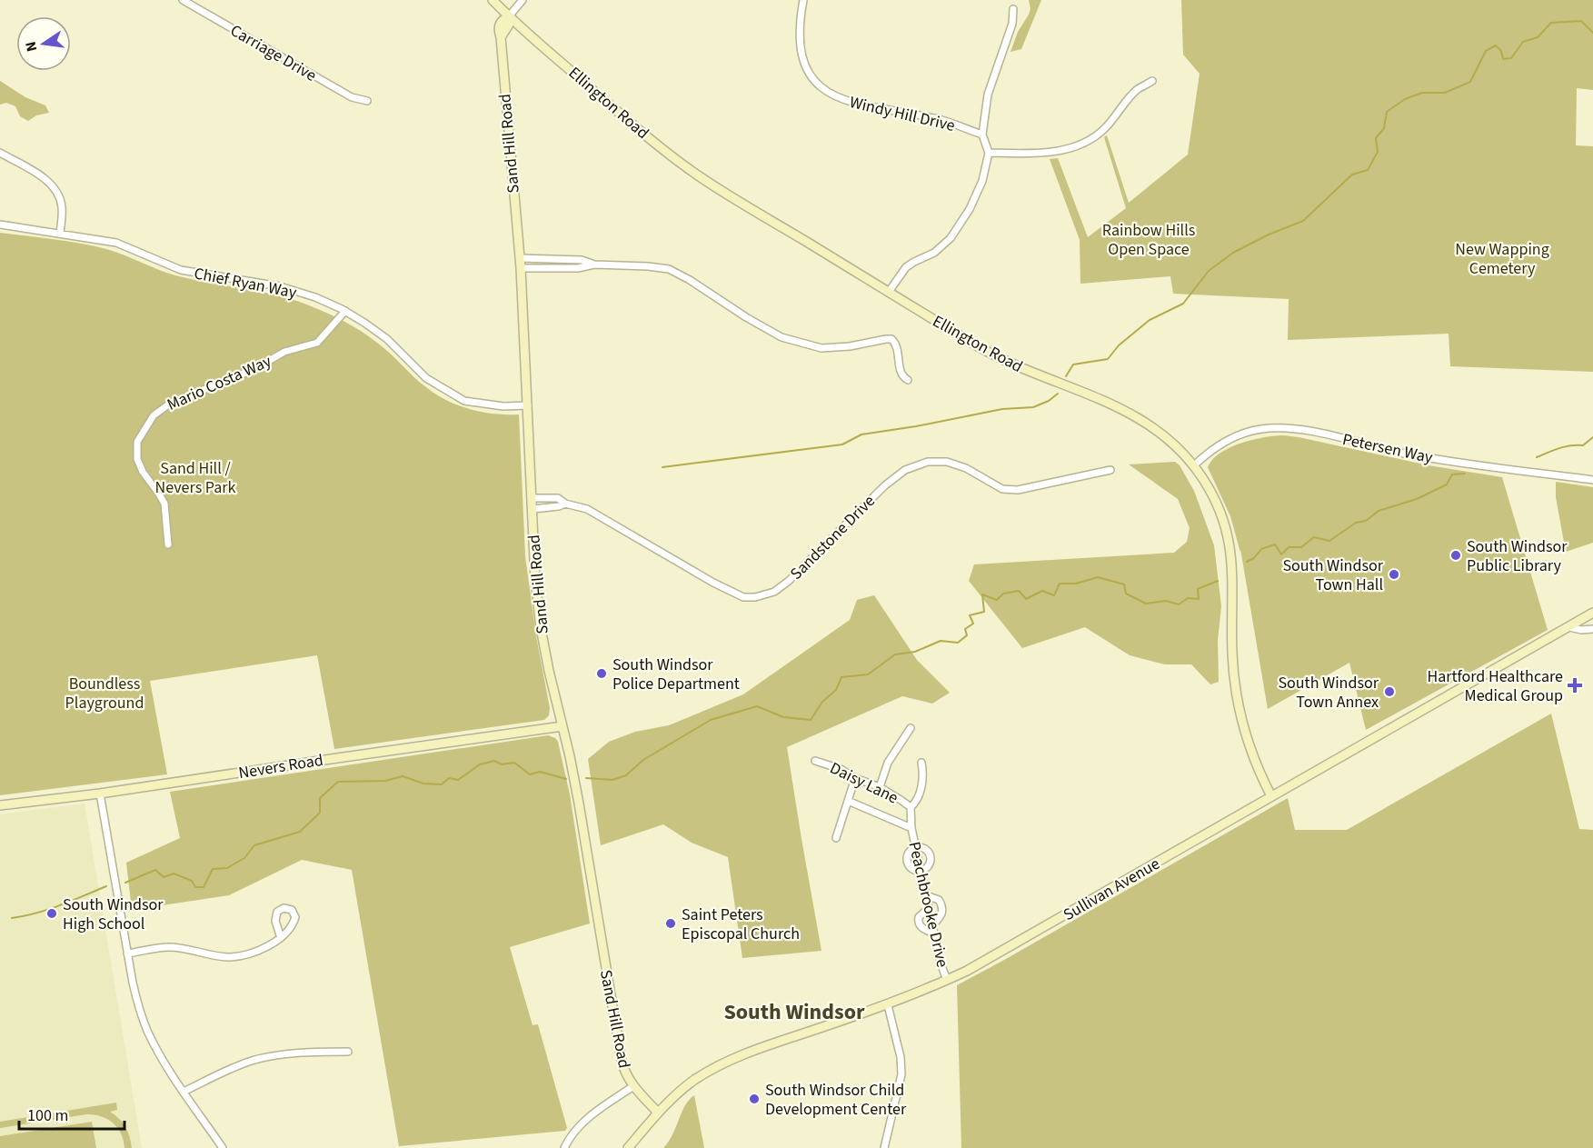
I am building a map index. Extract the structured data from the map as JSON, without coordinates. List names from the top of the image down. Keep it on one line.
{"streets":{"main road":["Ellington Road","Sand Hill Road","Nevers Road","Sullivan Avenue"],"street":["Carriage Drive","Windy Hill Drive","Chief Ryan Way","Mario Costa Way","Petersen Way","Sandstone Drive","Daisy Lane","Peachbrooke Drive"]},"crossings":[["Ellington Road","Sand Hill Road"],["Ellington Road","Petersen Way"],["Ellington Road","Sullivan Avenue"],["Sand Hill Road","Chief Ryan Way"],["Sand Hill Road","Sandstone Drive"],["Sand Hill Road","Nevers Road"],["Sand Hill Road","Sullivan Avenue"],["Chief Ryan Way","Mario Costa Way"],["Daisy Lane","Peachbrooke Drive"],["Sullivan Avenue","Peachbrooke Drive"]],"districts":["South Windsor"],"parks":["Rainbow Hills Open Space","New Wapping Cemetery","Sand Hill / Nevers Park","Boundless Playground"],"places":{"other":["South Windsor Public Library","South Windsor Town Hall","South Windsor Police Department","South Windsor Town Annex","South Windsor High School","Saint Peters Episcopal Church","South Windsor Child Development Center"],"health":["Hartford Healthcare Medical Group"]},"scale_bar":"100 m","north":"left"}
